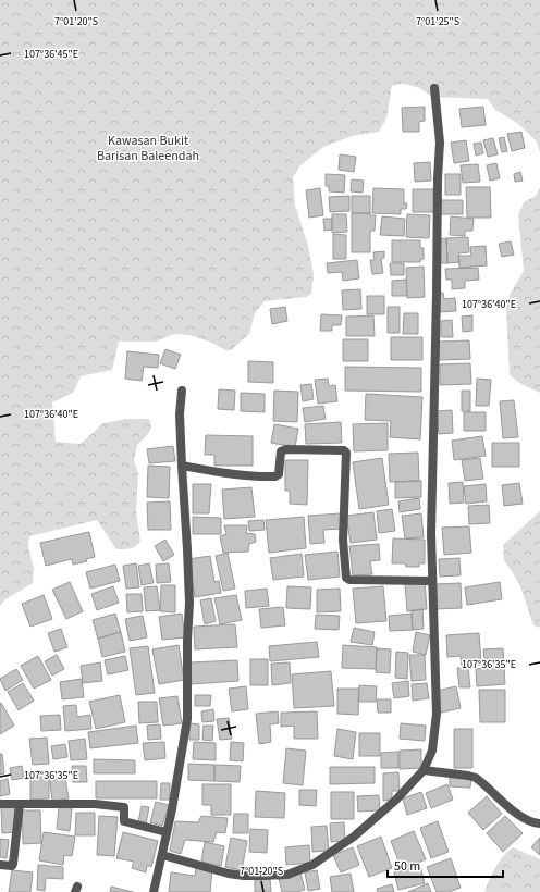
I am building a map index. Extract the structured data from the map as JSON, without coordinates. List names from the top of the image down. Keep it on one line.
{"parks":["Kawasan Bukit Barisan Baleendah"],"scale_bar":"50 m","coordinates":["7°01'20\"S","7°01'25\"S","107°36'45\"E","107°36'40\"E","107°36'35\"E"]}
